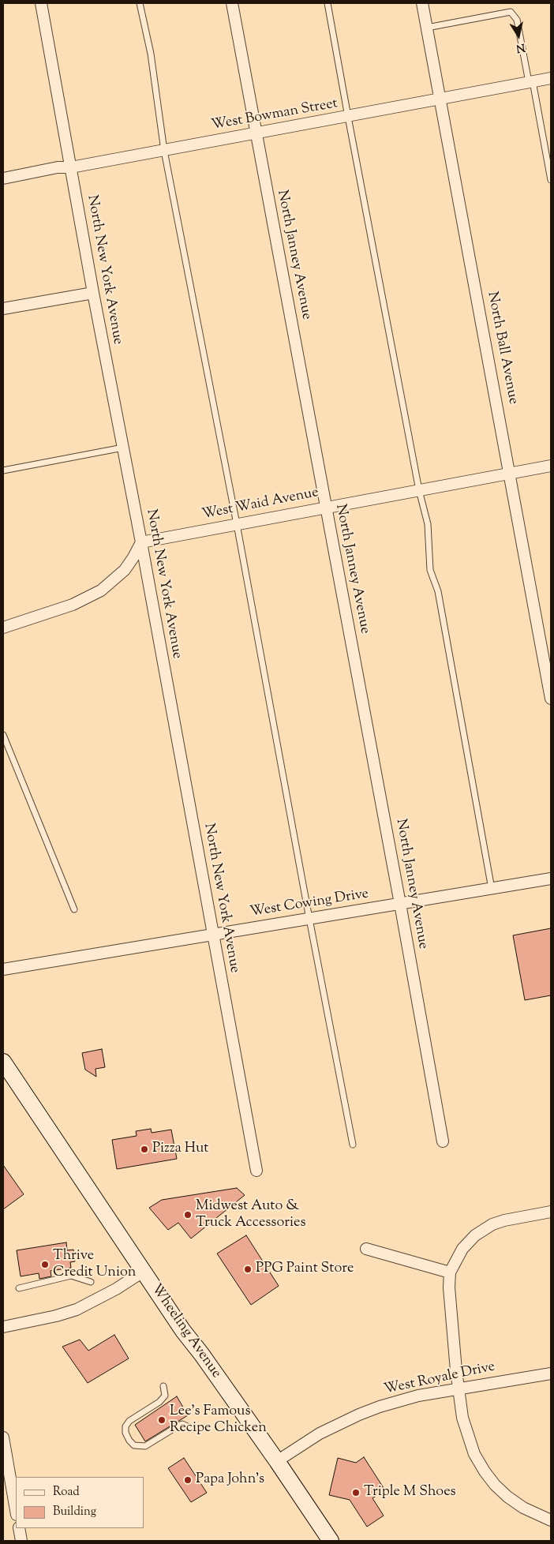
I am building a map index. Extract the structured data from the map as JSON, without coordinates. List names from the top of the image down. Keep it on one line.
{"streets":{"main road":["Wheeling Avenue"],"street":["West Bowman Street","North Janney Avenue","North New York Avenue","North Ball Avenue","West Waid Avenue","West Cowing Drive","West Royale Drive"]},"crossings":[["West Bowman Street","North Janney Avenue"],["West Bowman Street","North New York Avenue"],["West Bowman Street","North Ball Avenue"],["North Janney Avenue","West Waid Avenue"],["North Janney Avenue","West Cowing Drive"],["North New York Avenue","West Waid Avenue"],["North New York Avenue","West Cowing Drive"],["North Ball Avenue","West Waid Avenue"],["Wheeling Avenue","West Royale Drive"]],"places":["Pizza Hut","Midwest Auto & Truck Accessories","Thrive Credit Union","PPG Paint Store","Lee's Famous Recipe Chicken","Papa John's","Triple M Shoes"],"legend":["Road","Building"],"north":"bottom"}
